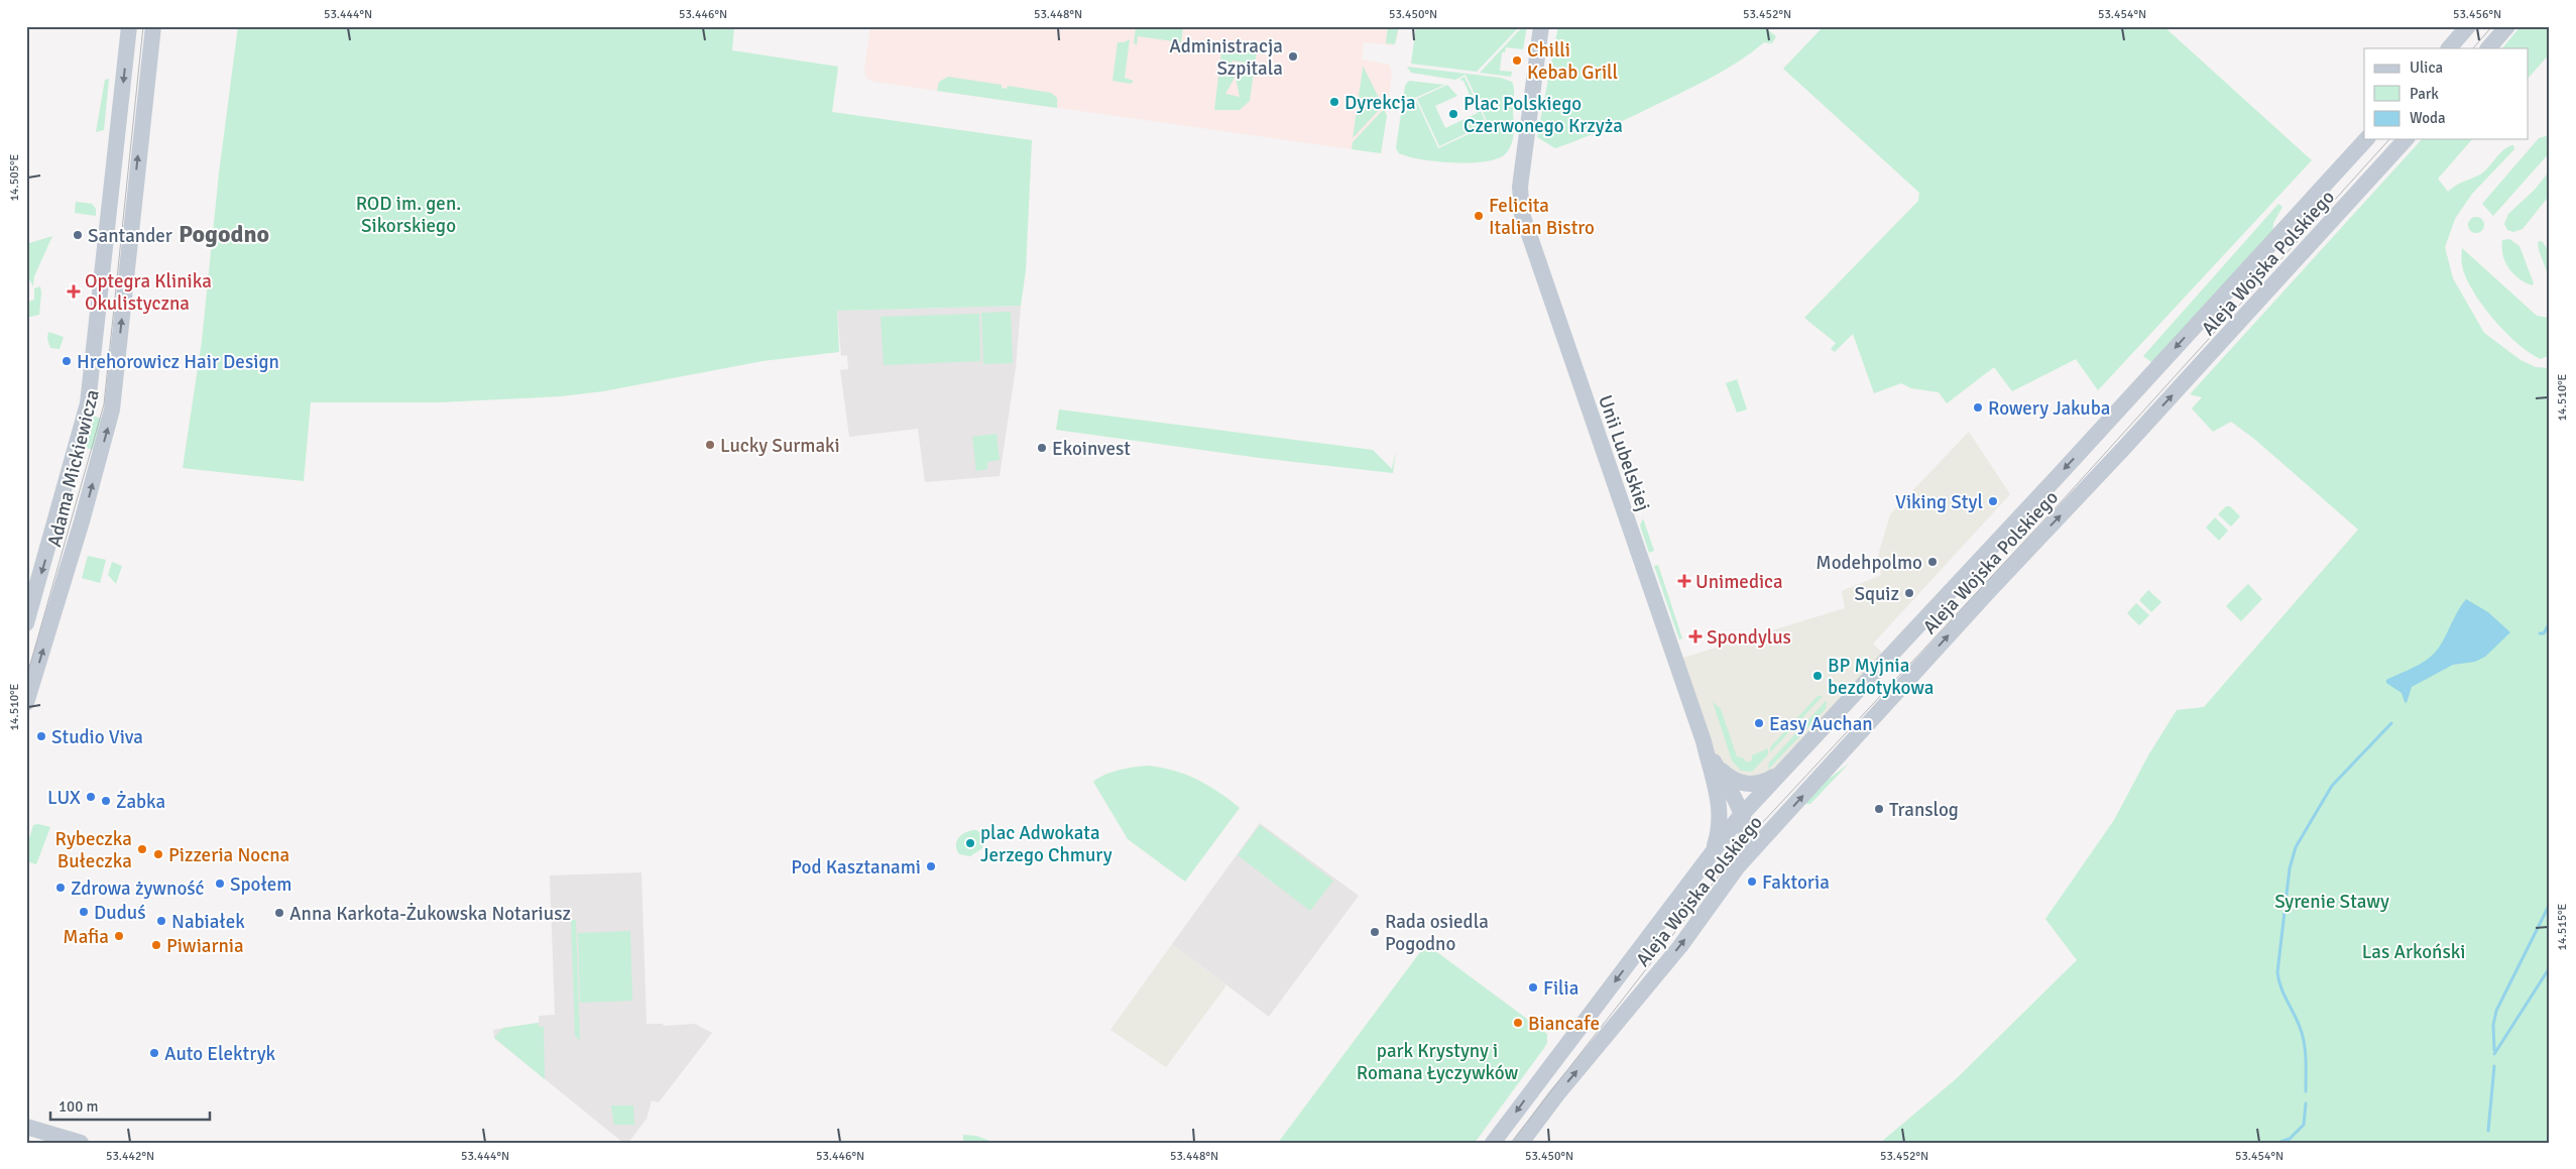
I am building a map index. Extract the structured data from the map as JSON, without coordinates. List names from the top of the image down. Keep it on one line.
{"streets":{"main road":["Aleja Wojska Polskiego","Unii Lubelskiej","Adama Mickiewicza"]},"crossings":[["Aleja Wojska Polskiego","Unii Lubelskiej"]],"districts":["Pogodno"],"parks":["ROD im. gen. Sikorskiego","Syrenie Stawy","Las Arkoński","park Krystyny i Romana Łyczywków"],"places":{"other":["Administracja Szpitala","Chilli Kebab Grill","Dyrekcja","Plac Polskiego Czerwonego Krzyża","Felicita Italian Bistro","Santander","Hrehorowicz Hair Design","Rowery Jakuba","Lucky Surmaki","Ekoinvest","Viking Styl","Modehpolmo","Squiz","BP Myjnia bezdotykowa","Easy Auchan","Studio Viva","LUX","Żabka","Translog","plac Adwokata Jerzego Chmury","Rybeczka Bułeczka","Pizzeria Nocna","Pod Kasztanami","Faktoria","Społem","Zdrowa żywność","Duduś","Anna Karkota-Żukowska Notariusz","Nabiałek","Rada osiedla Pogodno","Mafia","Piwiarnia","Filia","Biancafe","Auto Elektryk"],"health":["Optegra Klinika Okulistyczna","Unimedica","Spondylus"]},"legend":["Ulica","Park","Woda"],"scale_bar":"100 m","coordinates":["53.444°N","53.446°N","53.448°N","53.450°N","53.452°N","53.454°N","53.456°N","14.505°E","14.510°E","14.515°E","53.442°N"]}
